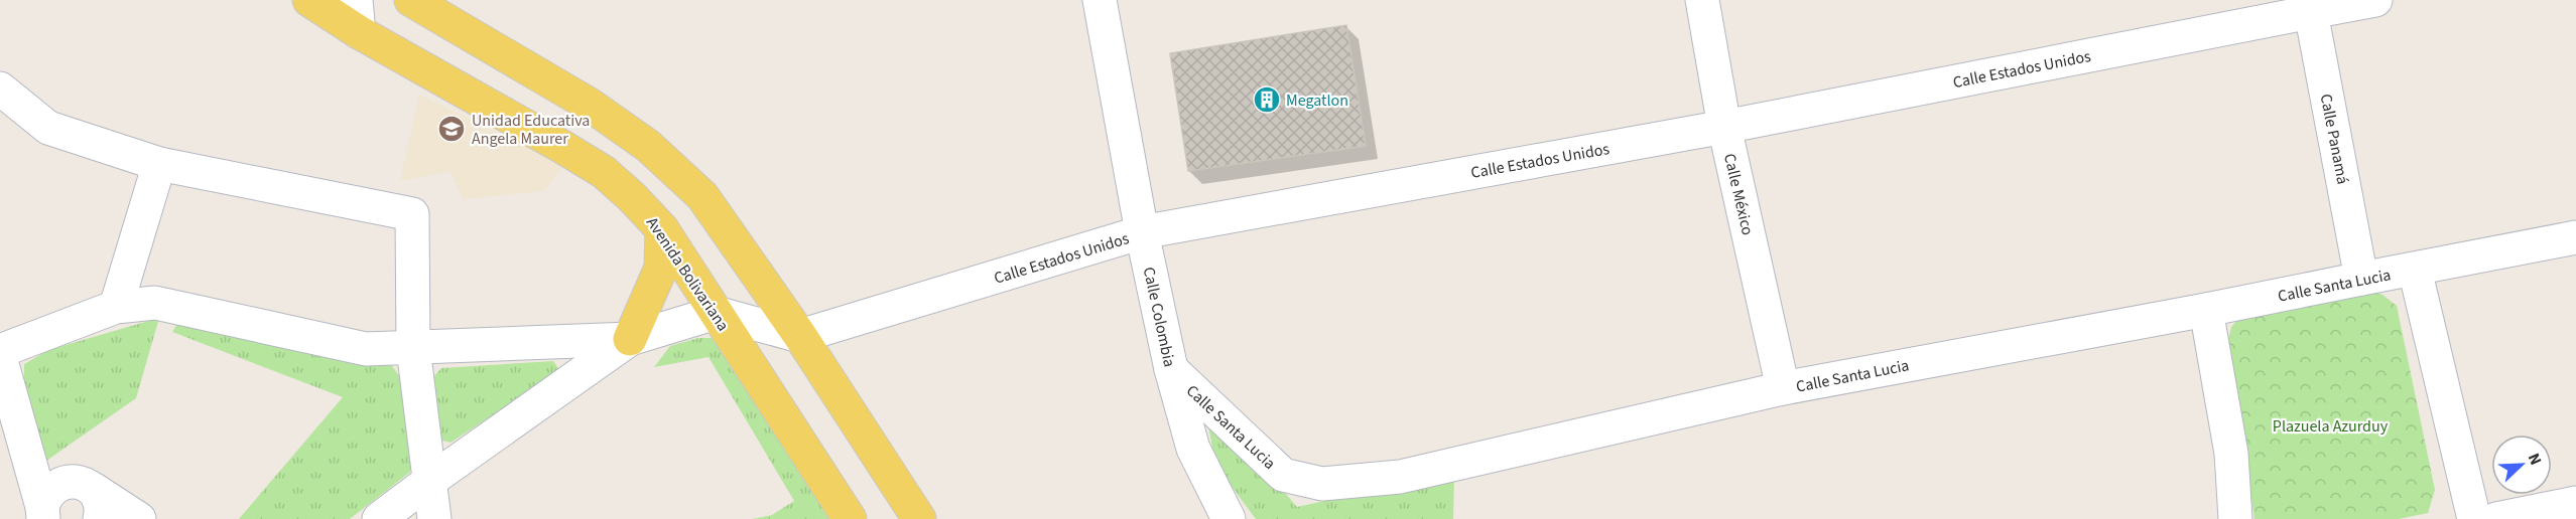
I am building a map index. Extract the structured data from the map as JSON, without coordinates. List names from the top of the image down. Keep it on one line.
{"streets":{"main road":["Avenida Bolivariana"],"street":["Calle Estados Unidos","Calle Panamá","Calle México","Calle Santa Lucia","Calle Colombia"]},"crossings":[["Calle Estados Unidos","Calle Panamá"],["Calle Estados Unidos","Calle México"],["Calle Estados Unidos","Calle Colombia"],["Calle Panamá","Calle Santa Lucia"],["Calle México","Calle Santa Lucia"],["Calle Santa Lucia","Calle Colombia"]],"parks":["Plazuela Azurduy"],"places":{"building":["Megatlon"],"school or university":["Unidad Educativa Angela Maurer"]},"north":"top right"}
